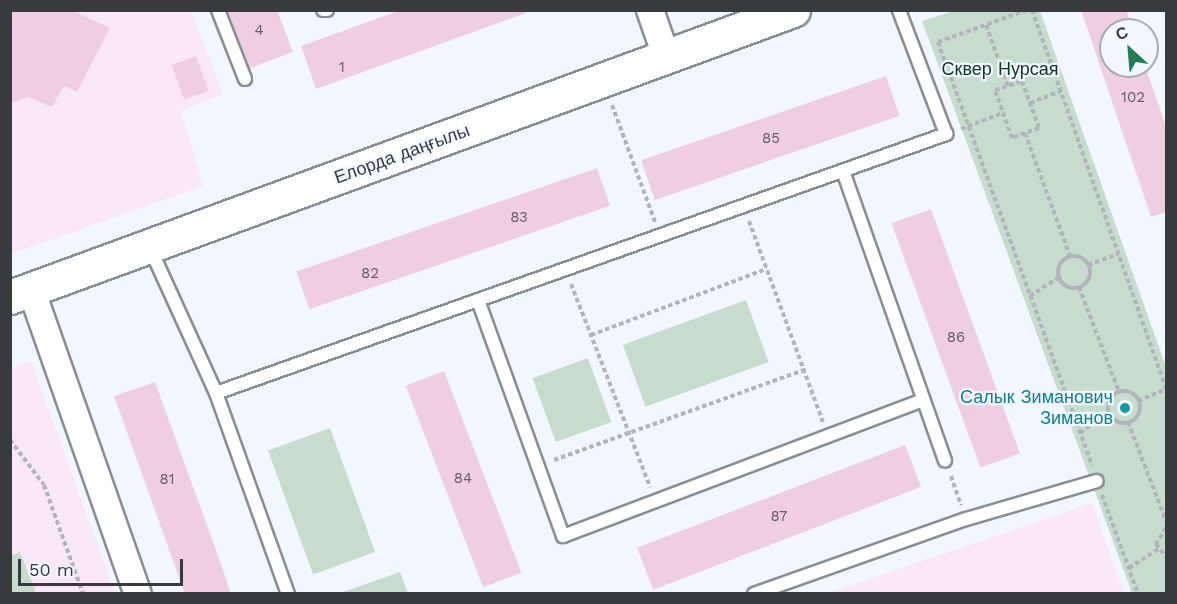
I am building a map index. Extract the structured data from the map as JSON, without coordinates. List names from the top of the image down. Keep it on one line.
{"streets":{"street":["Елорда даңғылы"]},"parks":["Сквер Нурсая"],"places":["Салык Зиманович Зиманов"],"house_numbers":["4","1","102","85","83","82","86","84","81","87"],"scale_bar":"50 m","north":"top left"}
